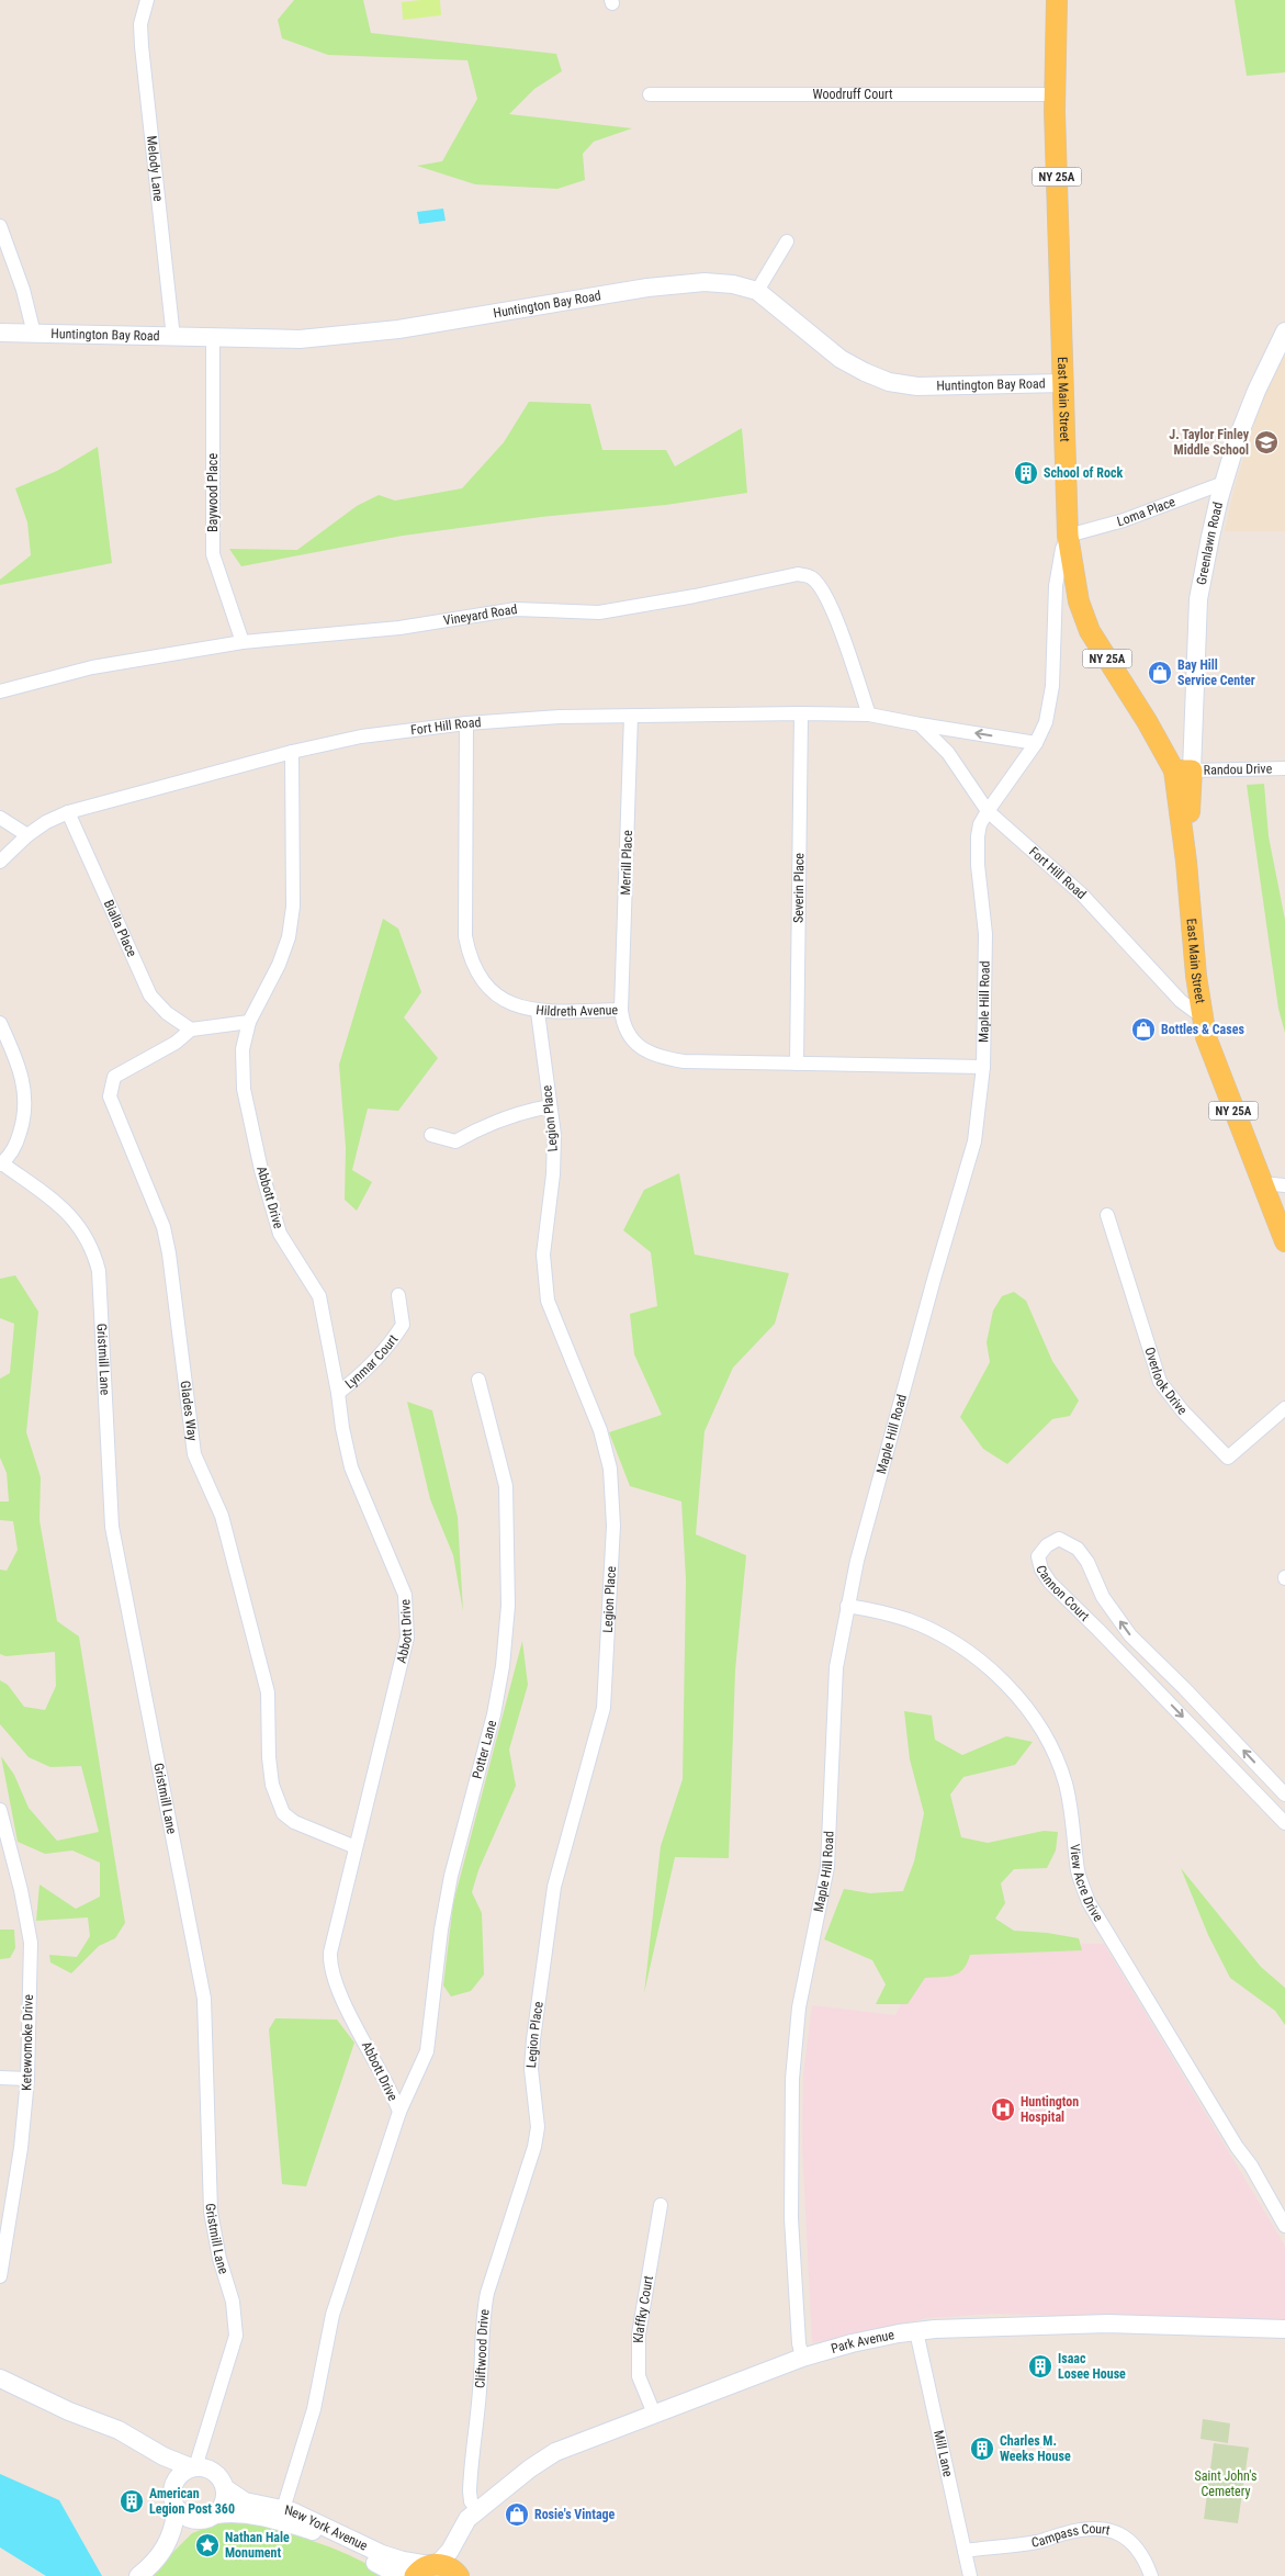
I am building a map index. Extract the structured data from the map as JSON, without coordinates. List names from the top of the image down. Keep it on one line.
{"streets":{"main road":["NY 25A","East Main Street"],"street":["Woodruff Court","Melody Lane","Huntington Bay Road","Baywood Place","Loma Place","Greenlawn Road","Vineyard Road","Fort Hill Road","Randou Drive","Merrill Place","Severin Place","Bialla Place","Maple Hill Road","Hildreth Avenue","Legion Place","Abbott Drive","Gristmill Lane","Lynmar Court","Overlook Drive","Glades Way","Cannon Court","Potter Lane","View Acre Drive","Ketewomoke Drive","Klaffky Court","Park Avenue","Cliftwood Drive","Mill Lane","New York Avenue","Campass Court"]},"crossings":[["Woodruff Court","East Main Street"],["Melody Lane","Huntington Bay Road"],["Huntington Bay Road","East Main Street"],["Huntington Bay Road","Baywood Place"],["East Main Street","Loma Place"],["East Main Street","Greenlawn Road"],["East Main Street","Fort Hill Road"],["East Main Street","Randou Drive"],["East Main Street","Maple Hill Road"],["Baywood Place","Vineyard Road"],["Loma Place","Greenlawn Road"],["Loma Place","Maple Hill Road"],["Greenlawn Road","Randou Drive"],["Vineyard Road","Fort Hill Road"],["Fort Hill Road","Merrill Place"],["Fort Hill Road","Severin Place"],["Fort Hill Road","Bialla Place"],["Fort Hill Road","Maple Hill Road"],["Fort Hill Road","Hildreth Avenue"],["Fort Hill Road","Abbott Drive"],["Merrill Place","Hildreth Avenue"],["Severin Place","Hildreth Avenue"],["Bialla Place","Glades Way"],["Maple Hill Road","Hildreth Avenue"],["Maple Hill Road","View Acre Drive"],["Maple Hill Road","Park Avenue"],["Hildreth Avenue","Legion Place"],["Legion Place","Cliftwood Drive"],["Abbott Drive","Lynmar Court"],["Abbott Drive","Glades Way"],["Abbott Drive","Potter Lane"],["Abbott Drive","New York Avenue"],["Gristmill Lane","New York Avenue"],["Klaffky Court","Park Avenue"],["Park Avenue","Cliftwood Drive"],["Park Avenue","Mill Lane"],["Park Avenue","New York Avenue"],["Mill Lane","Campass Court"]],"parks":["Saint John's Cemetery"],"places":{"school or university":["J. Taylor Finley Middle School"],"building":["School of Rock","Isaac Losee House","Charles M. Weeks House","American Legion Post 360"],"shop":["Bay Hill Service Center","Bottles & Cases","Rosie's Vintage"],"hospital":["Huntington Hospital"],"place":["Nathan Hale Monument"]}}
